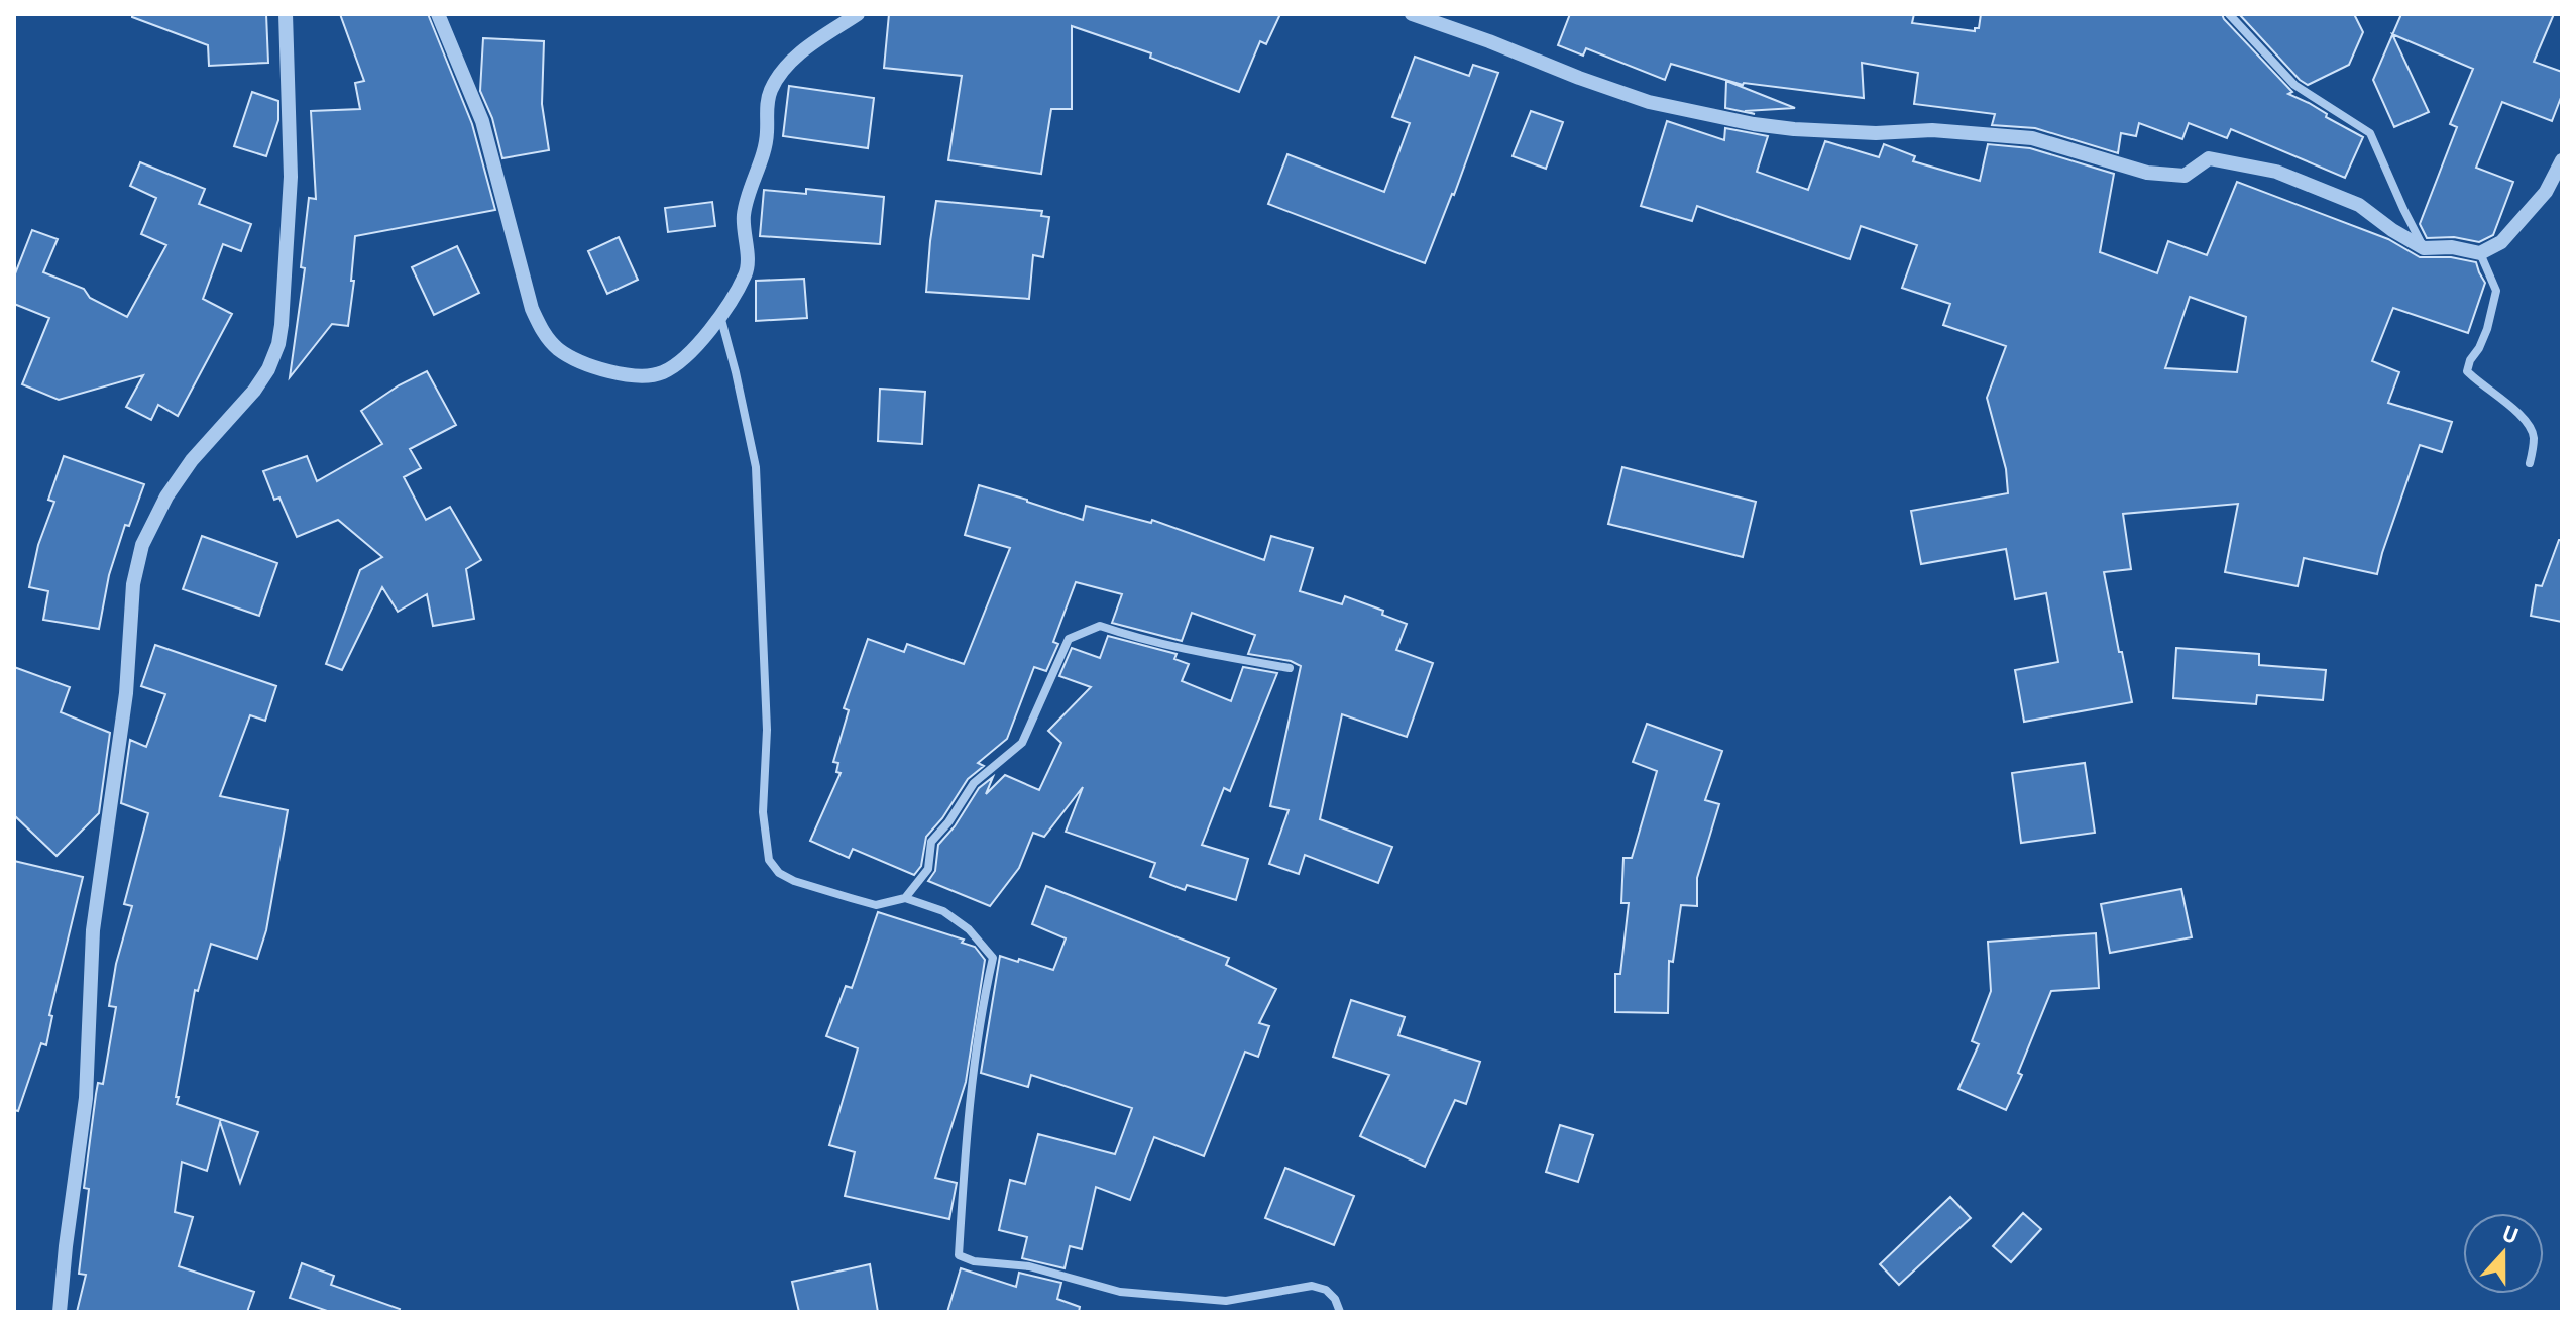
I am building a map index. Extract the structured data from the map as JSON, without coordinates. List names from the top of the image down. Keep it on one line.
{"north":"top"}
